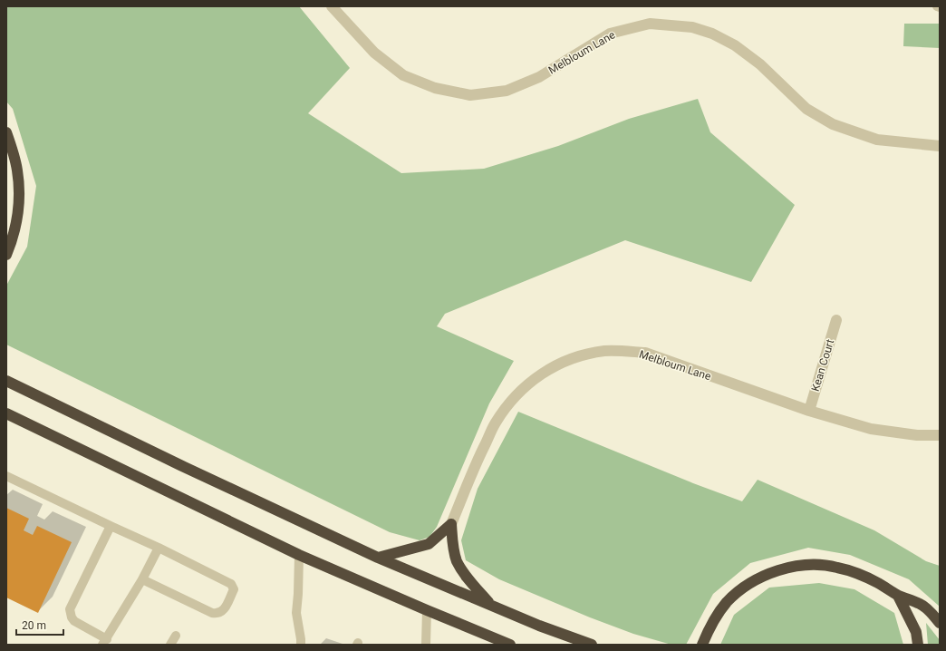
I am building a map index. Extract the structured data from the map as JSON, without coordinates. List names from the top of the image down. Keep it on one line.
{"streets":{"street":["Melbloum Lane","Kean Court"]},"crossings":[["Melbloum Lane","Kean Court"]],"scale_bar":"20 m"}
